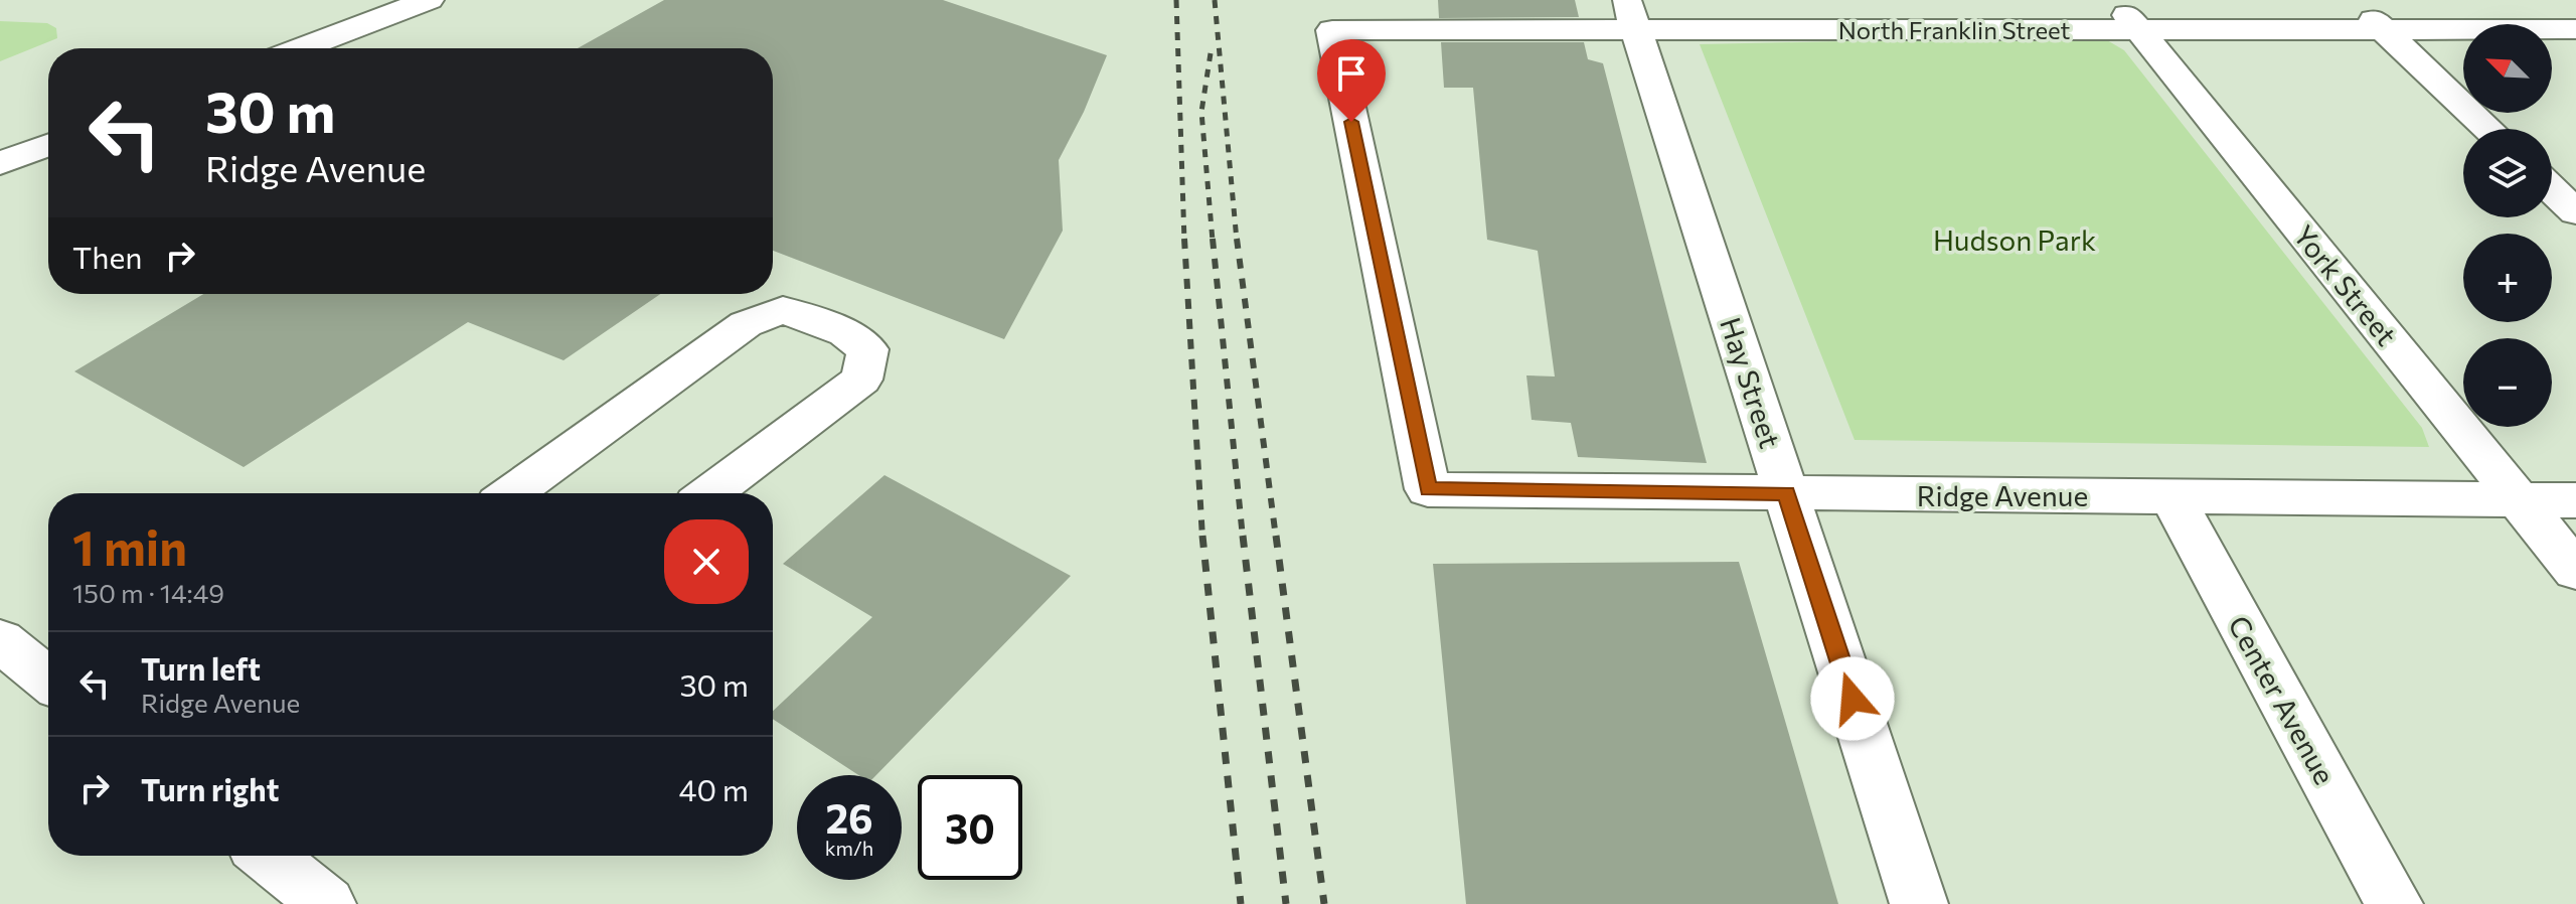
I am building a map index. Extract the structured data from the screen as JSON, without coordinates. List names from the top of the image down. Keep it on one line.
{"streets":{"street":["North Franklin Street","York Street","Hay Street","Ridge Avenue","Center Avenue"]},"crossings":[["North Franklin Street","York Street"],["North Franklin Street","Hay Street"],["North Franklin Street","Ridge Avenue"],["York Street","Ridge Avenue"],["Hay Street","Ridge Avenue"],["Ridge Avenue","Center Avenue"]],"parks":["Hudson Park"],"north":"top left","page":{"map_buttons":["+","−"],"turn":["30 m","Ridge Avenue"],"then":"Then","heading":["1 min","150 m · 14:49"],"list":[{"name":"Turn left","note":"Ridge Avenue","value":"30 m"},{"name":"Turn right","value":"40 m"}],"speed":"26 km/h","limit":"30"}}
